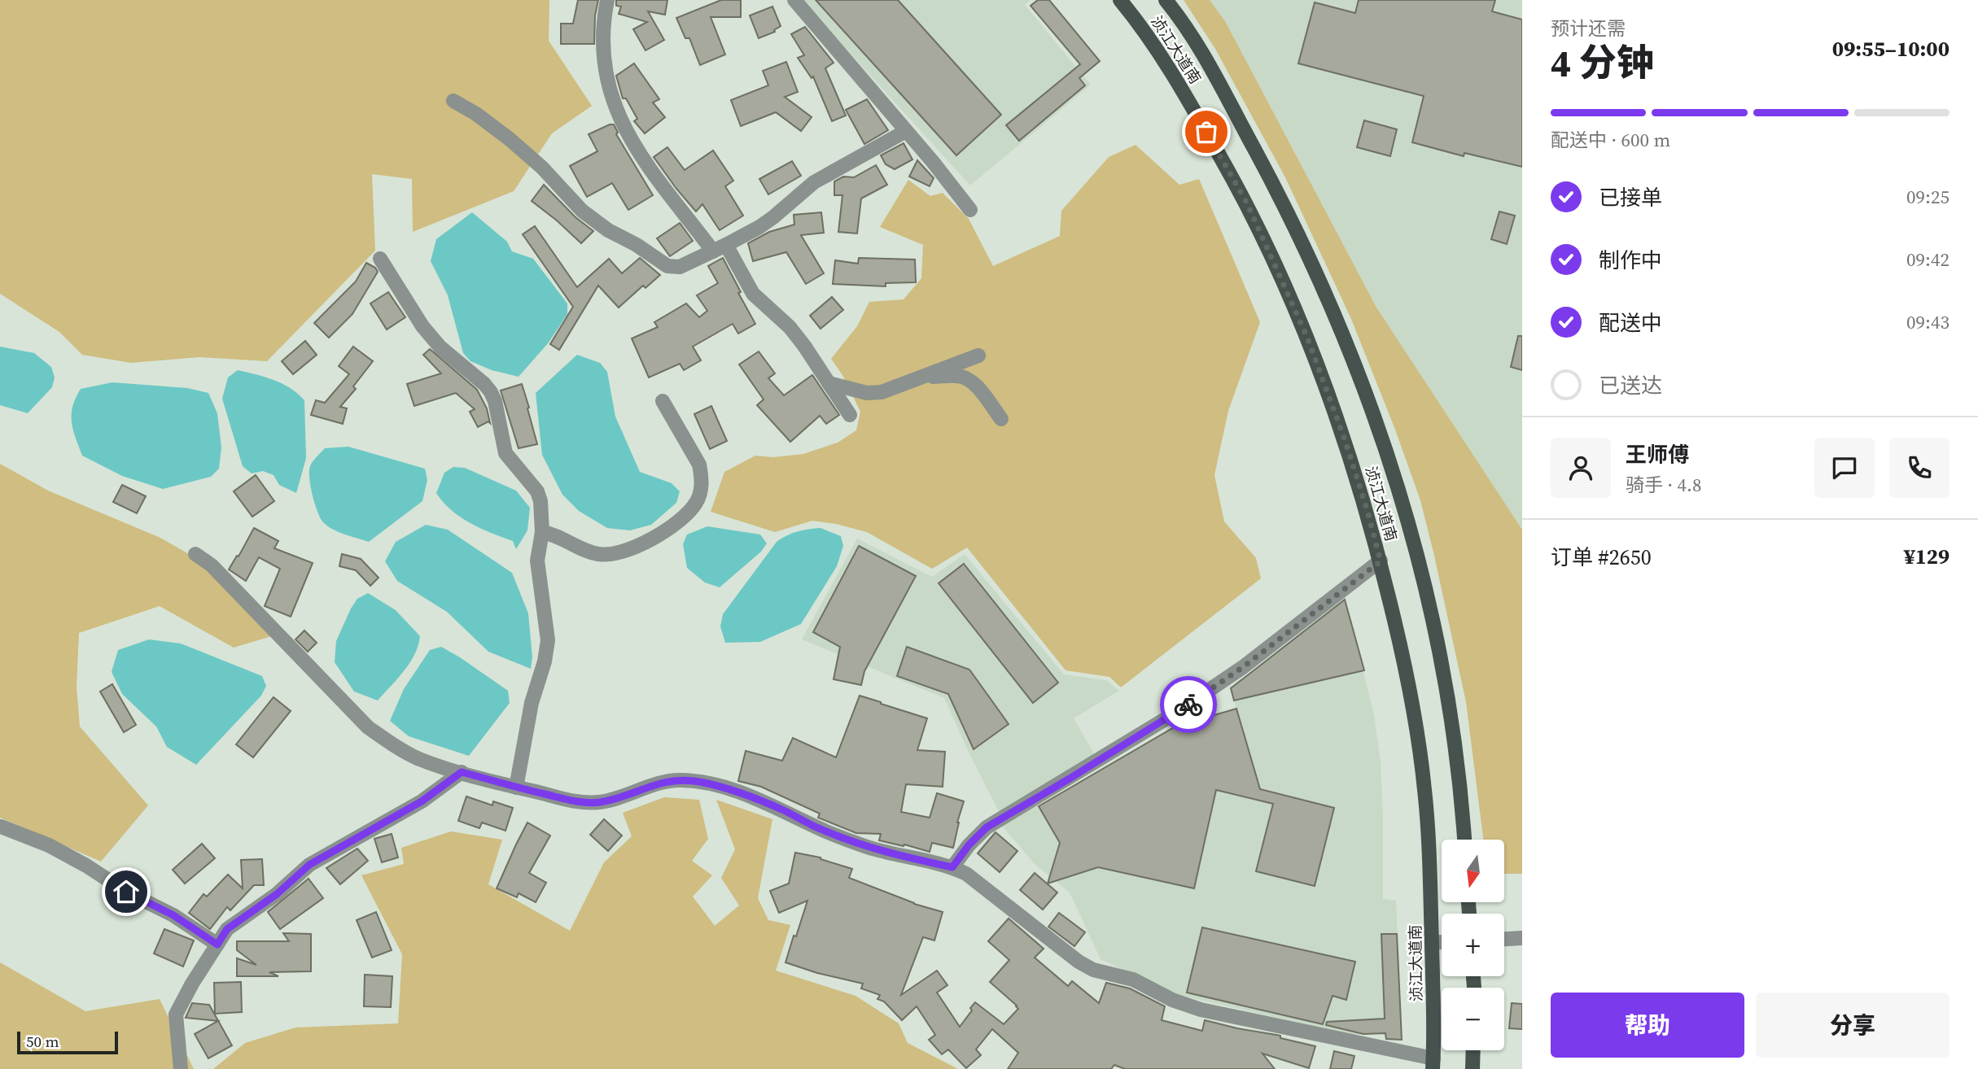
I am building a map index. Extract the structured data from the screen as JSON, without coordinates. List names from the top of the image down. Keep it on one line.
{"streets":{"main road":["浈江大道南"]},"scale_bar":"50 m","north":"bottom","page":{"heading":["4 分钟","预计还需","09:55–10:00"],"panel":["王师傅","骑手 · 4.8","订单 #2650","¥129"],"bar":"配送中 · 600 m","list":[["已接单","09:25"],["制作中","09:42"],["配送中","09:43"],"已送达"],"map_buttons":["+","−"],"buttons":["帮助","分享"],"scale":"50 m"}}
